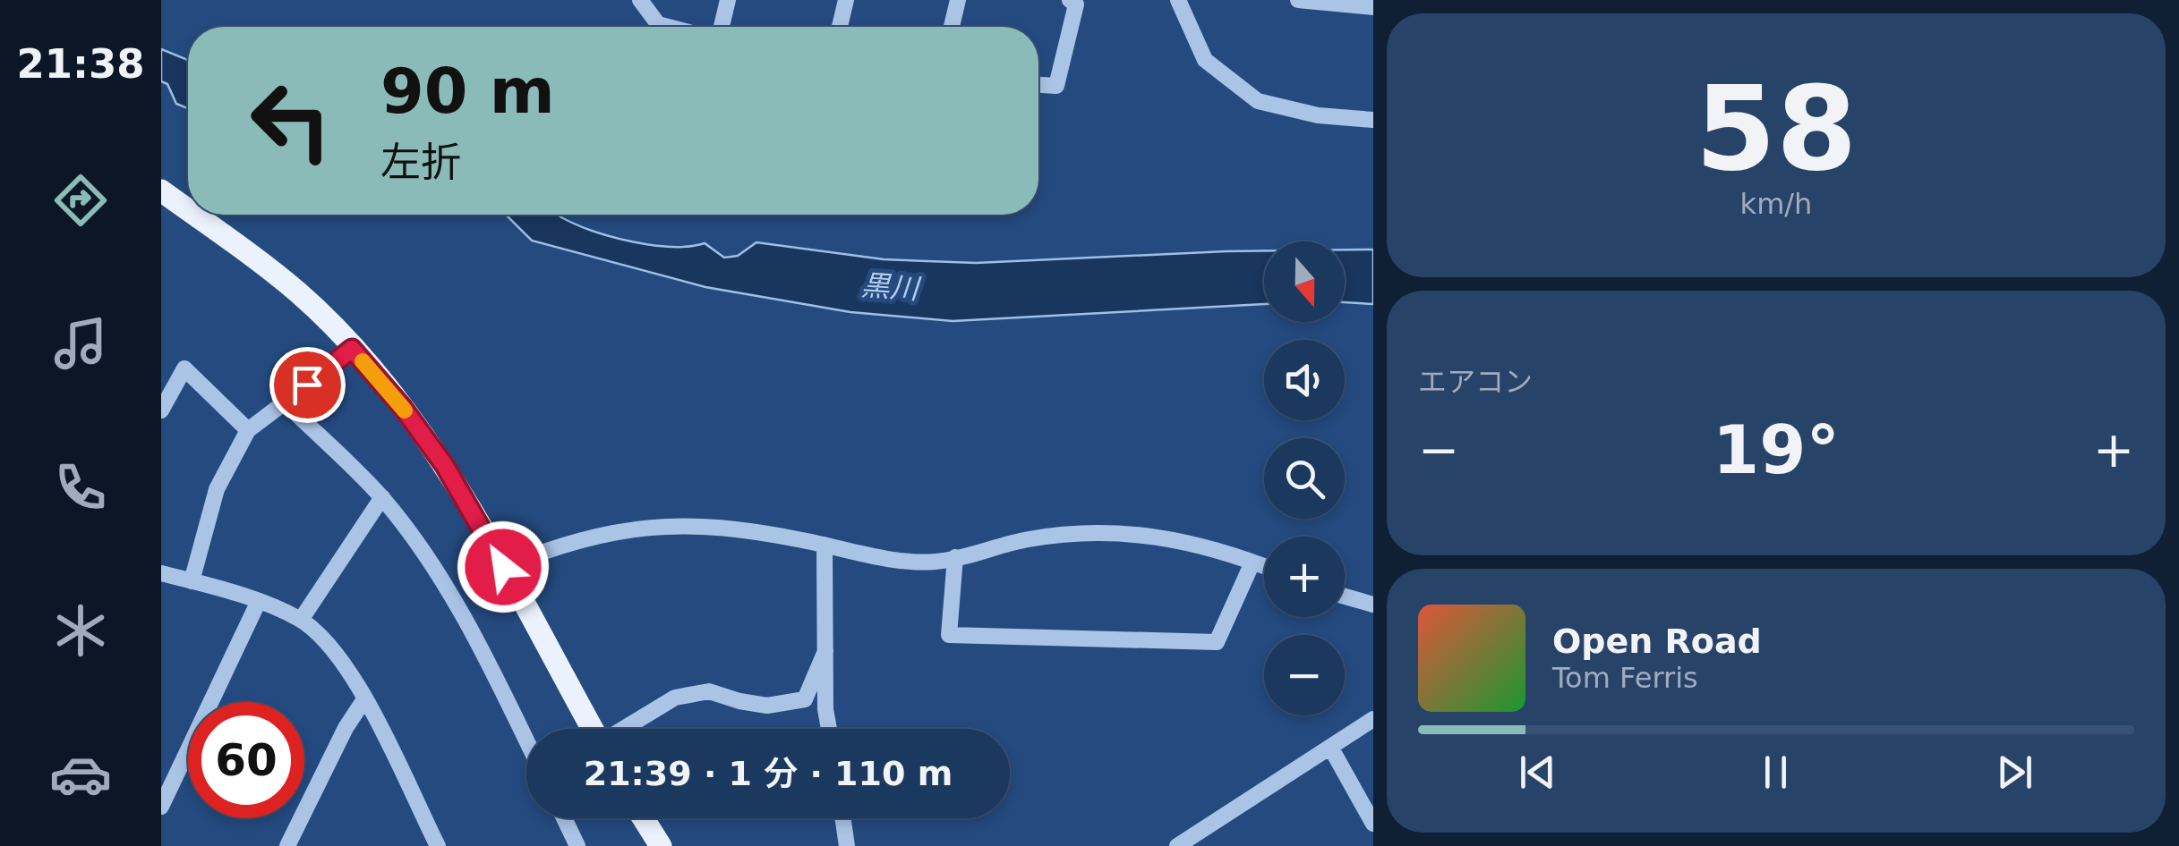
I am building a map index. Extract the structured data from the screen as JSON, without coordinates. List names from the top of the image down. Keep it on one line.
{"water":["黒川"],"north":"bottom","page":{"tabs":"21:38","tile":[["58","km/h"],"エアコン"],"turn":["90 m","左折"],"map_buttons":["+","−"],"heat":["−","19°","+"],"song":["Open Road","Tom Ferris"],"limit":"60","trip":"21:39 · 1 分 · 110 m"}}
